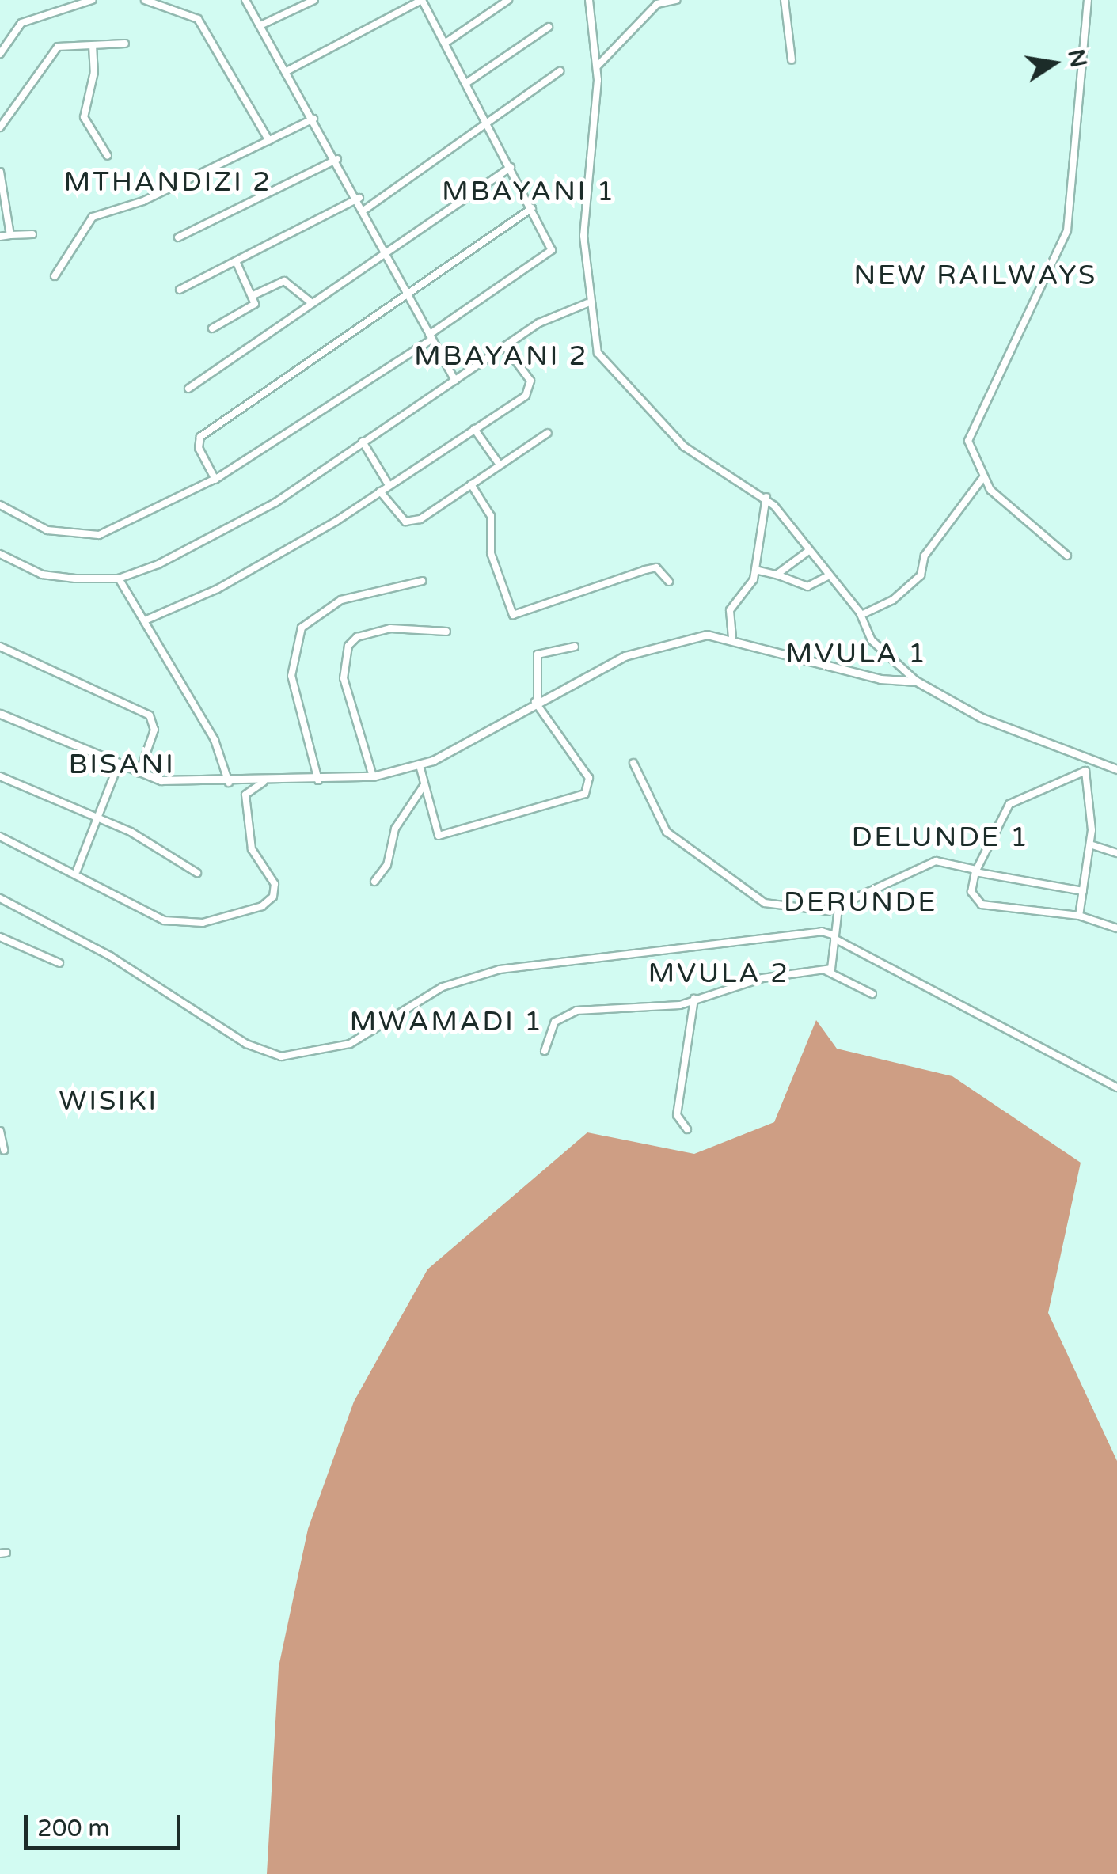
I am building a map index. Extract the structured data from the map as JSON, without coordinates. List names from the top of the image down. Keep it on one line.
{"districts":["MTHANDIZI 2","MBAYANI 1","NEW RAILWAYS","MBAYANI 2","MVULA 1","BISANI","DELUNDE 1","DERUNDE","MVULA 2","MWAMADI 1","WISIKI"],"scale_bar":"200 m","north":"right"}
